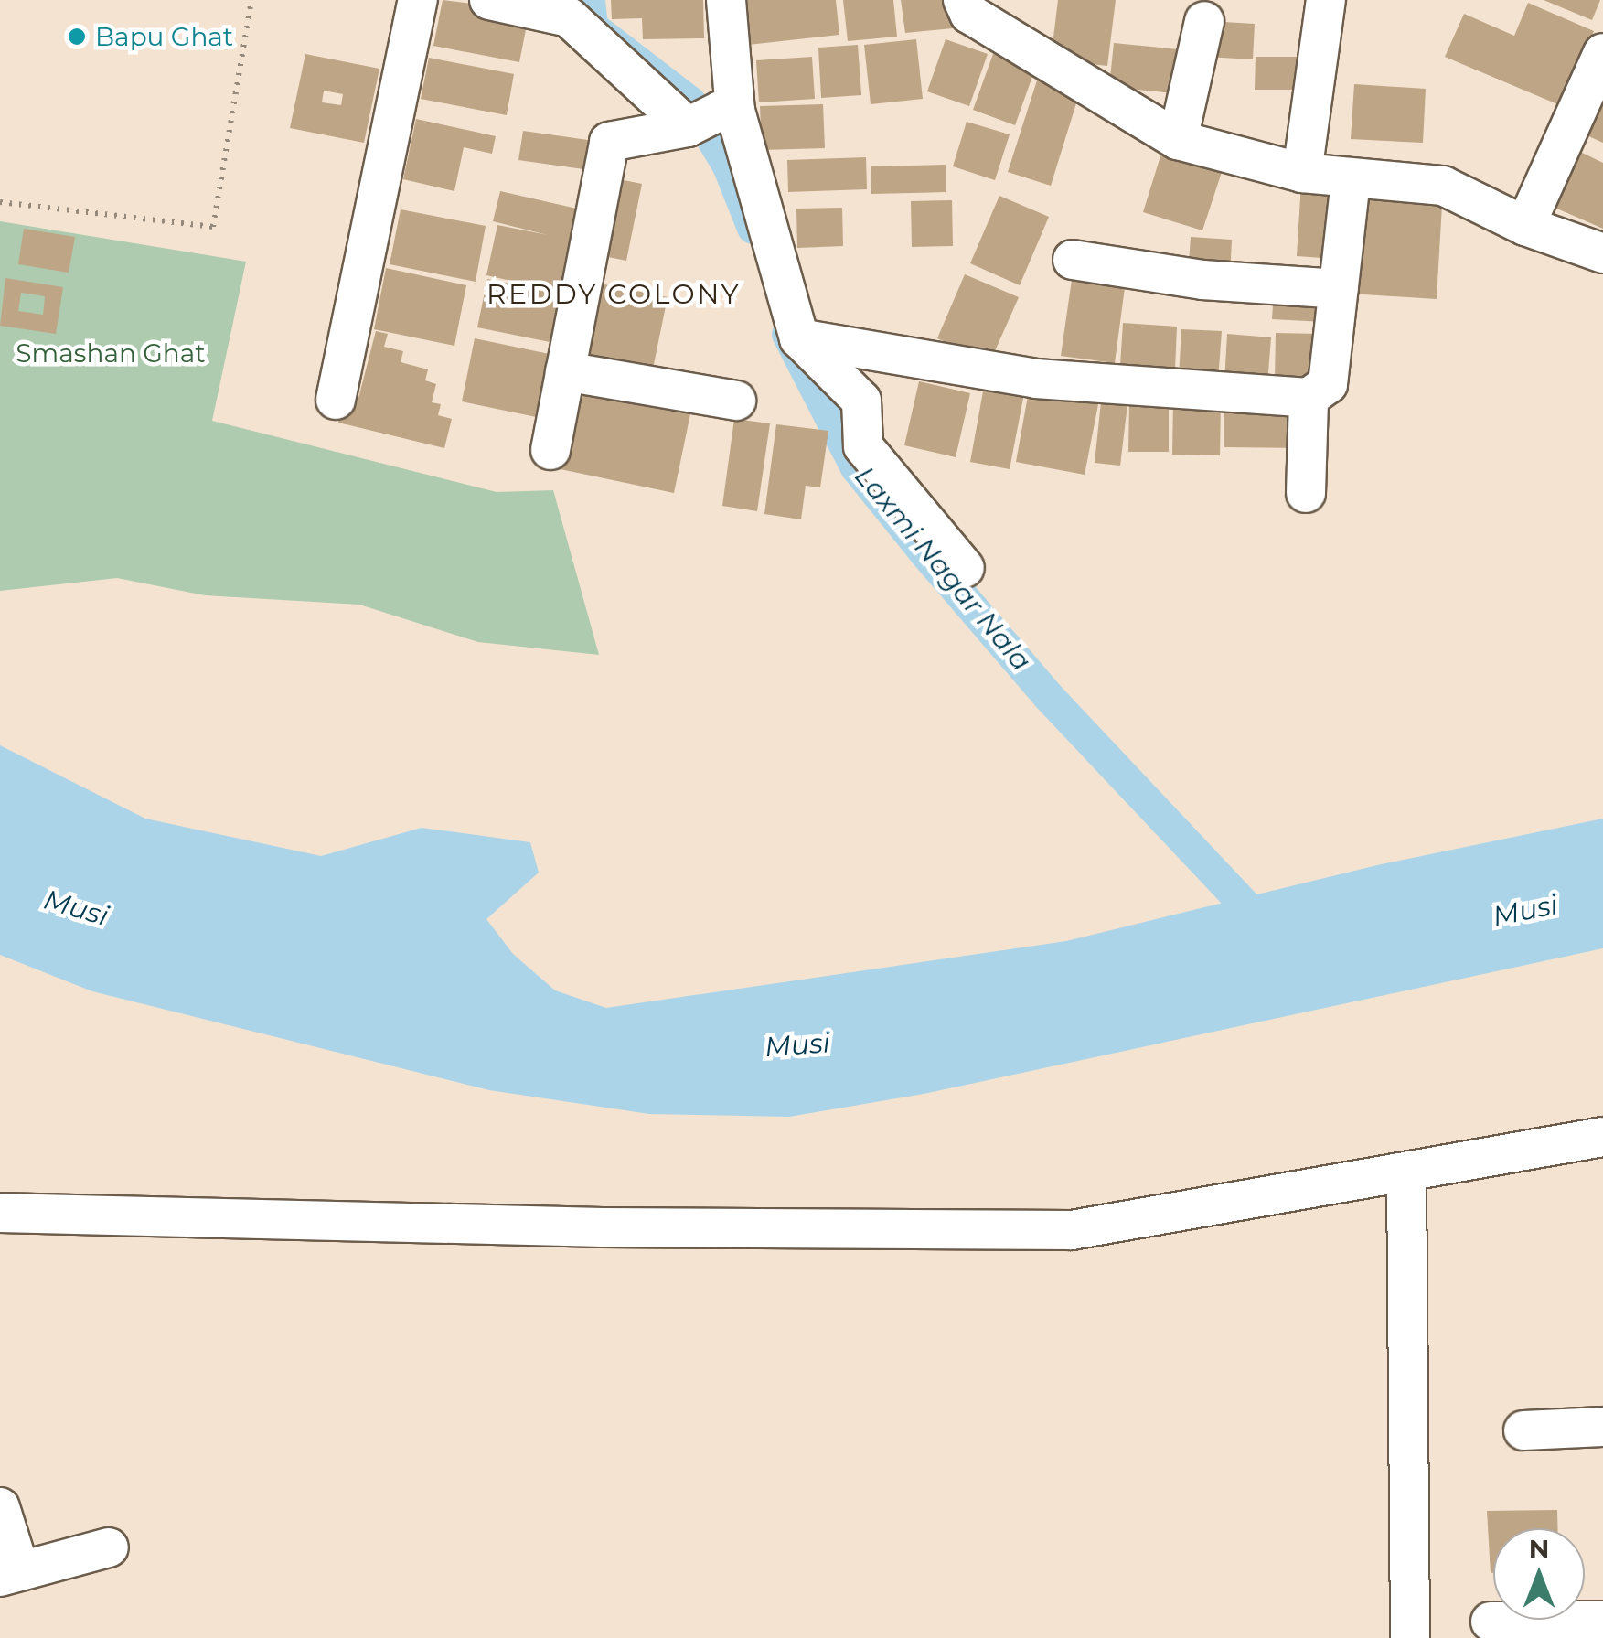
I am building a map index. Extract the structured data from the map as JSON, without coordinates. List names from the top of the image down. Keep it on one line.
{"districts":["REDDY COLONY"],"water":["Laxmi Nagar Nala","Musi"],"parks":["Smashan Ghat"],"places":["Bapu Ghat"],"north":"top"}
